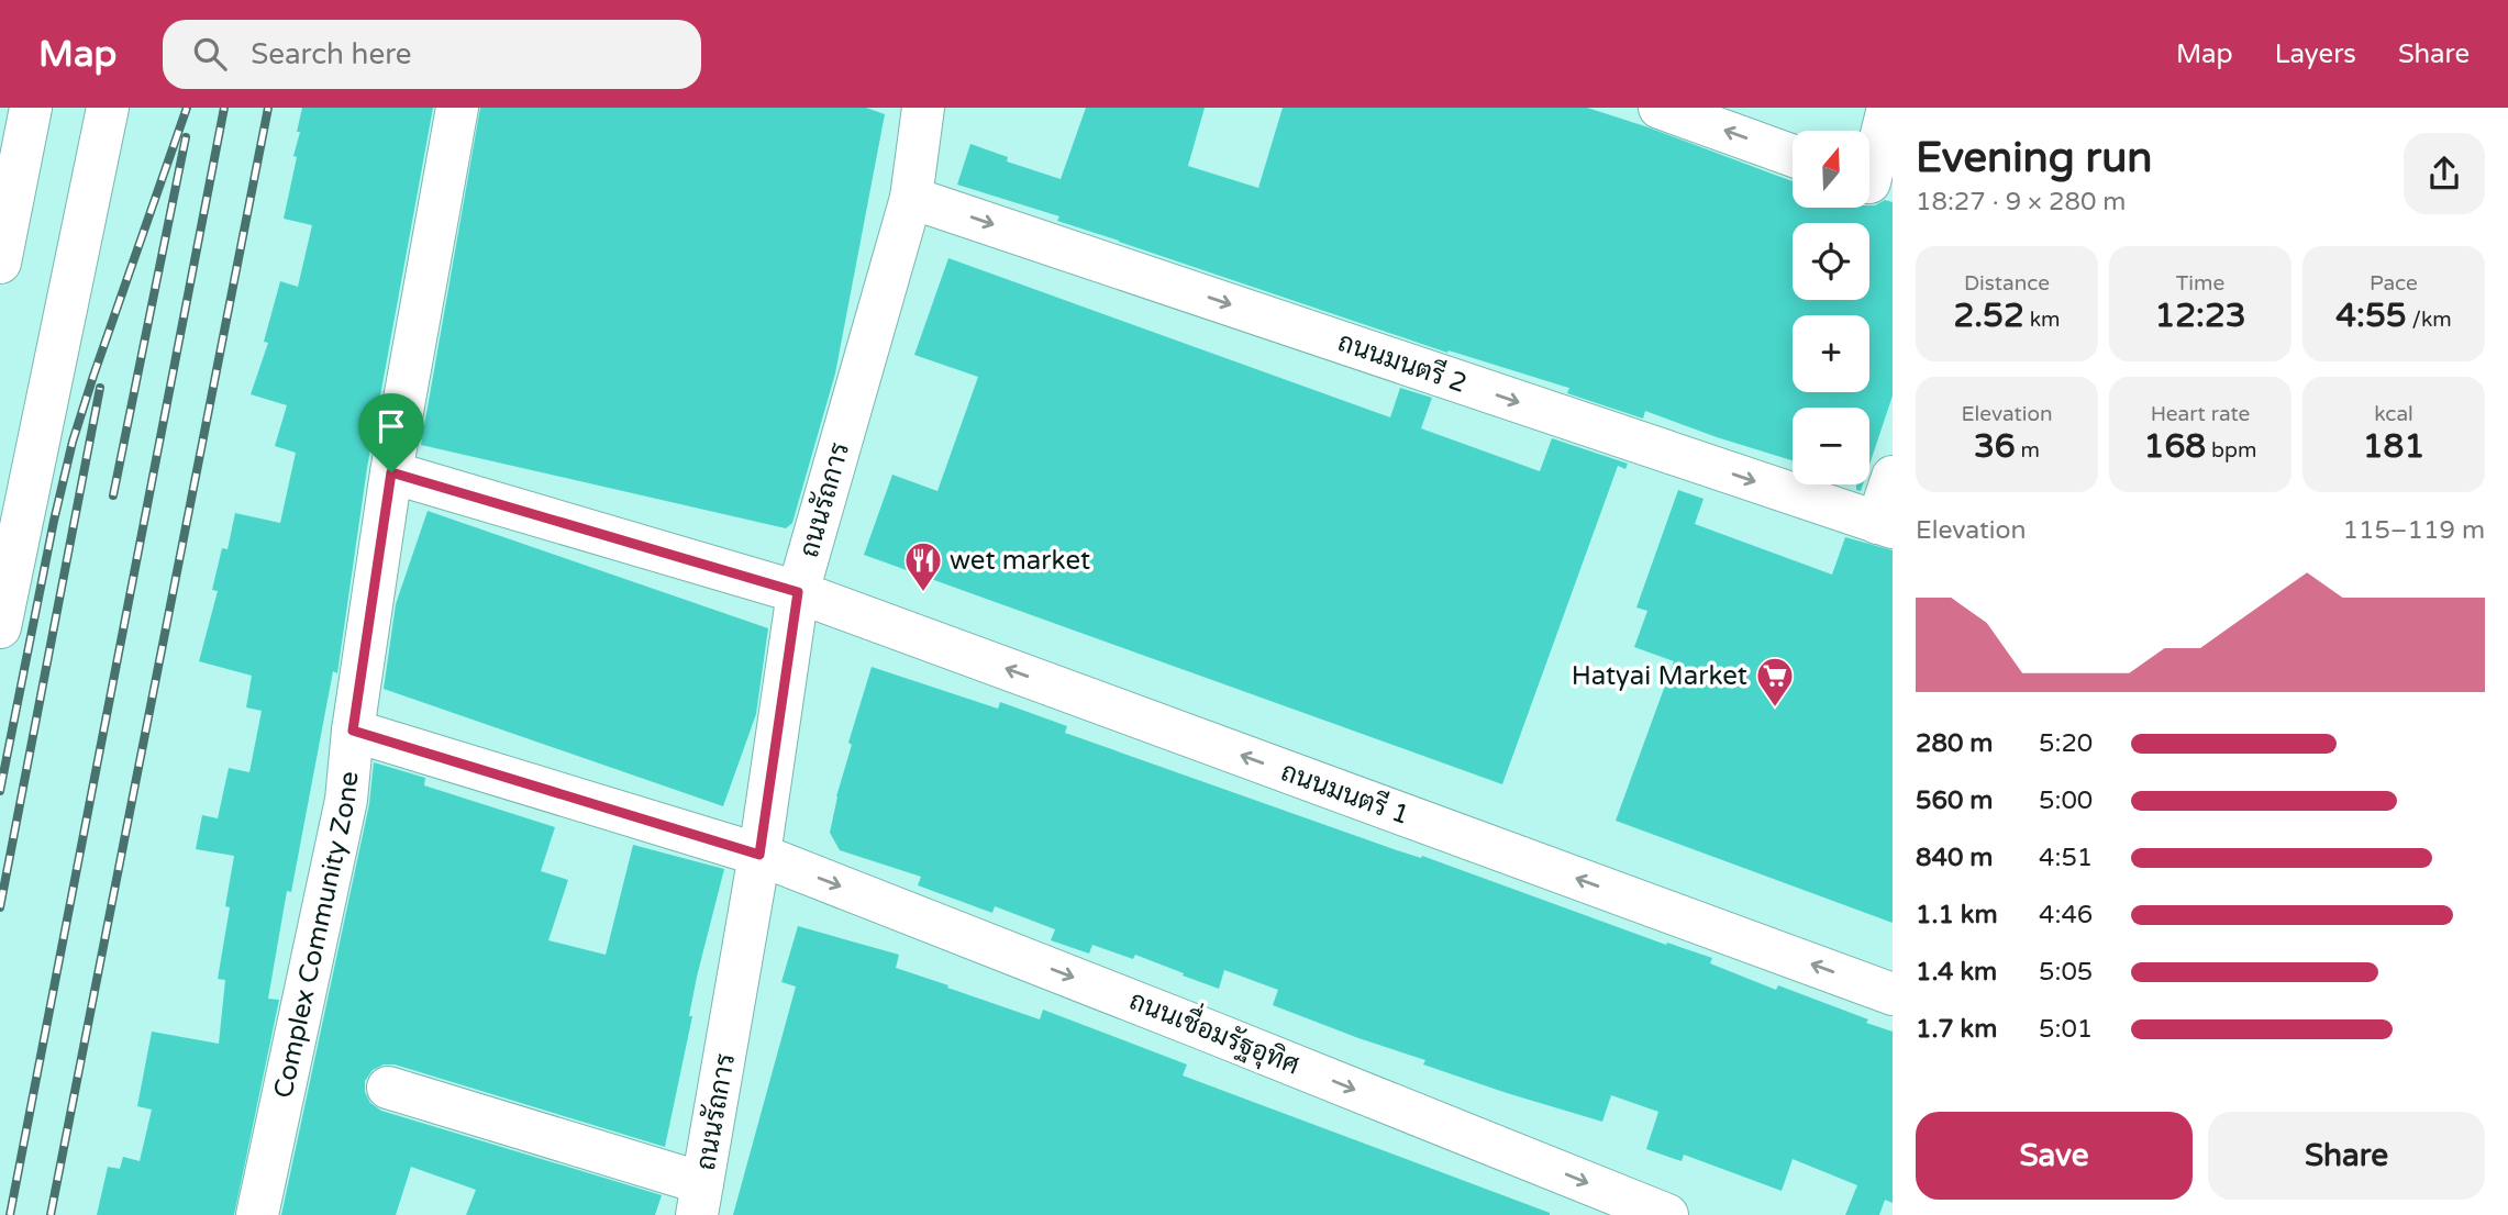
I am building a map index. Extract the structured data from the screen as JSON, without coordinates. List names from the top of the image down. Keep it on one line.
{"streets":{"street":["ถนนมนตรี 2","ถนนรัถการ","ถนนมนตรี 1","Complex Community Zone","ถนนเชื่อมรัฐอุทิศ"]},"crossings":[["ถนนมนตรี 2","ถนนรัถการ"],["ถนนรัถการ","ถนนมนตรี 1"],["ถนนรัถการ","ถนนเชื่อมรัฐอุทิศ"],["ถนนมนตรี 1","Complex Community Zone"],["Complex Community Zone","ถนนเชื่อมรัฐอุทิศ"]],"one_way":["ถนนมนตรี 2","ถนนมนตรี 1","ถนนเชื่อมรัฐอุทิศ"],"places":{"restaurant":["wet market"],"supermarket":["Hatyai Market"]},"north":"top","page":{"header":"Map","search":"Search here","nav":["Map","Layers","Share"],"heading":["Evening run","18:27 · 9 × 280 m"],"map_buttons":["+","−"],"stats":[["Distance","2.52 km"],["Time","12:23"],["Pace","4:55 /km"],["Elevation","36 m"],["Heart rate","168 bpm"],["kcal","181"]],"chart":["Elevation","115–119 m"],"list":[{"name":"280 m","note":"5:20"},{"name":"560 m","note":"5:00"},{"name":"840 m","note":"4:51"},{"name":"1.1 km","note":"4:46"},{"name":"1.4 km","note":"5:05"},{"name":"1.7 km","note":"5:01"}],"buttons":["Save","Share"]}}
